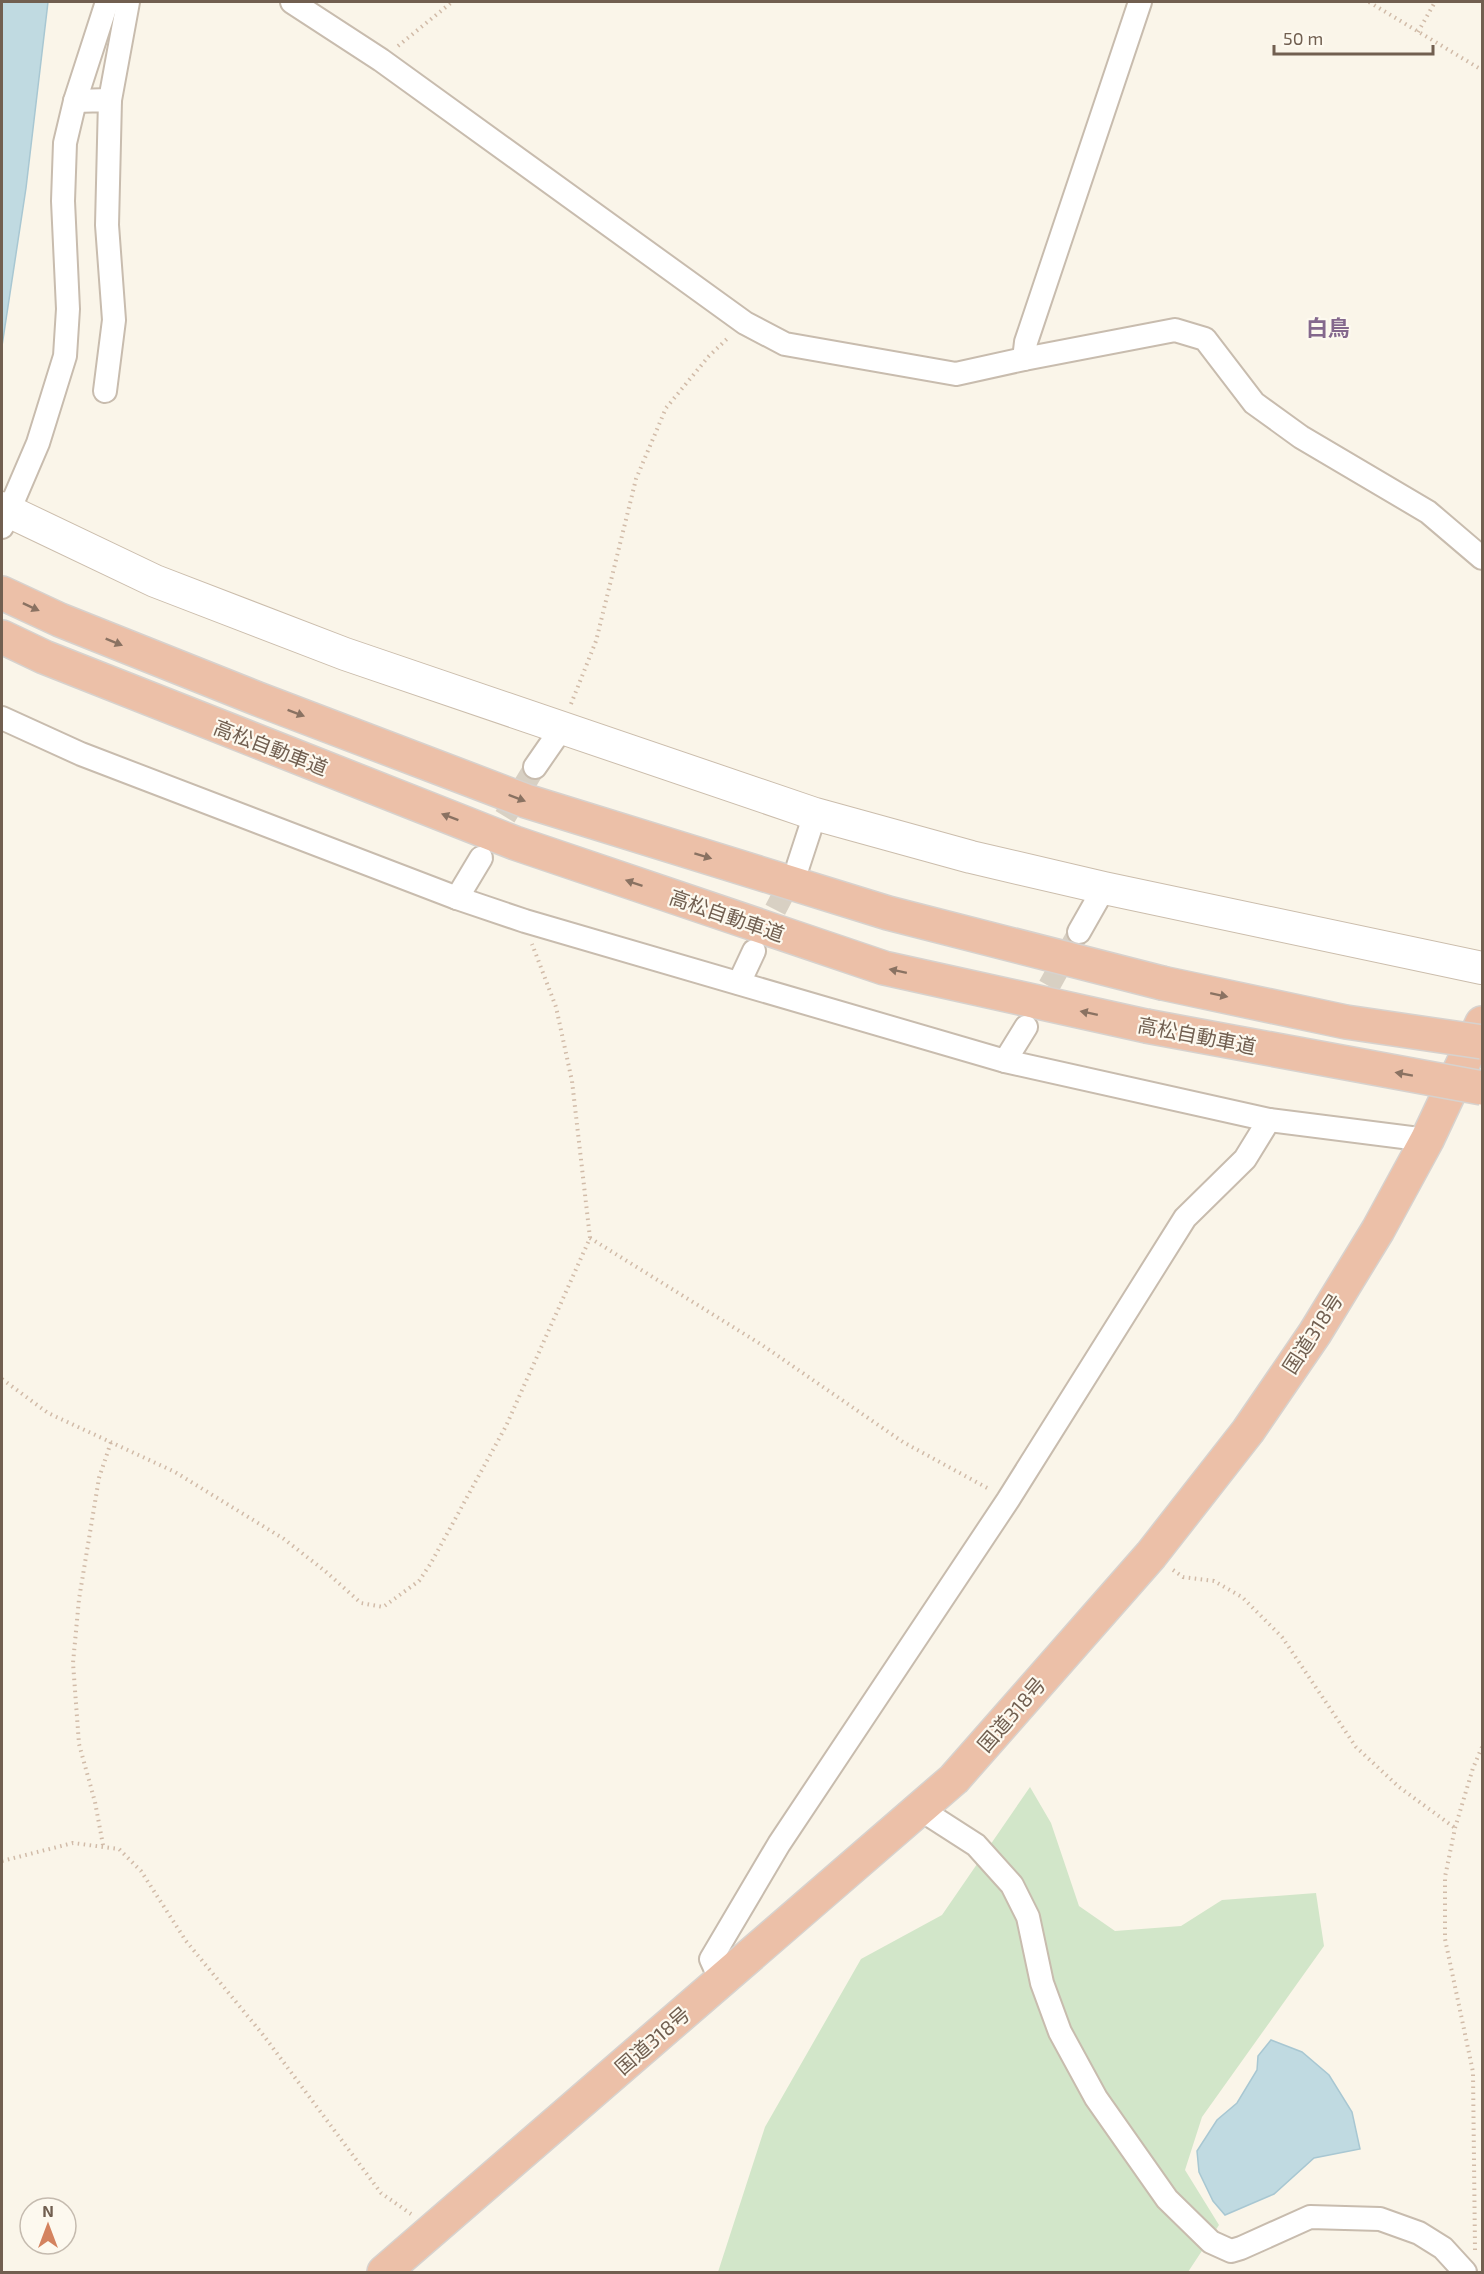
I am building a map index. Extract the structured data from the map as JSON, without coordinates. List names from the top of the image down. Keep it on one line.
{"streets":{"highway":["高松自動車道","国道318号"]},"districts":["白鳥"],"scale_bar":"50 m","north":"top"}
